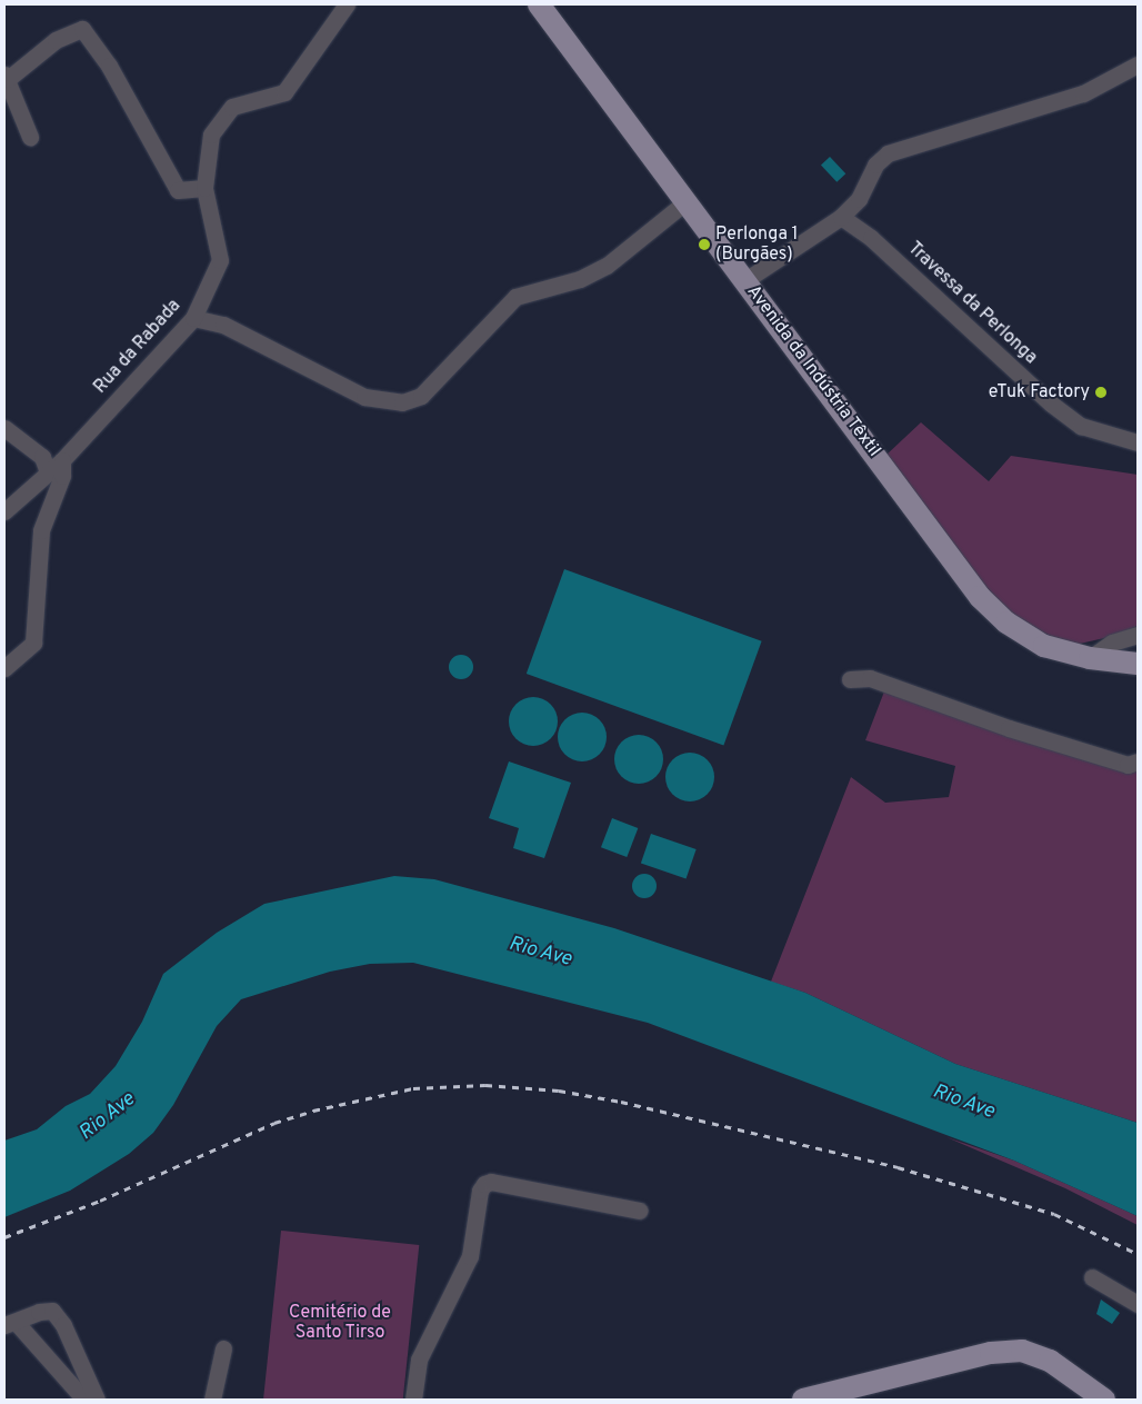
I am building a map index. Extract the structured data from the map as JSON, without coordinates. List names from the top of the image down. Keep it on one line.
{"streets":{"main road":["Avenida da Indústria Têxtil"],"street":["Travessa da Perlonga","Rua da Rabada"]},"water":["Rio Ave"],"parks":["Cemitério de Santo Tirso"],"places":["Perlonga 1 (Burgães)","eTuk Factory"]}
